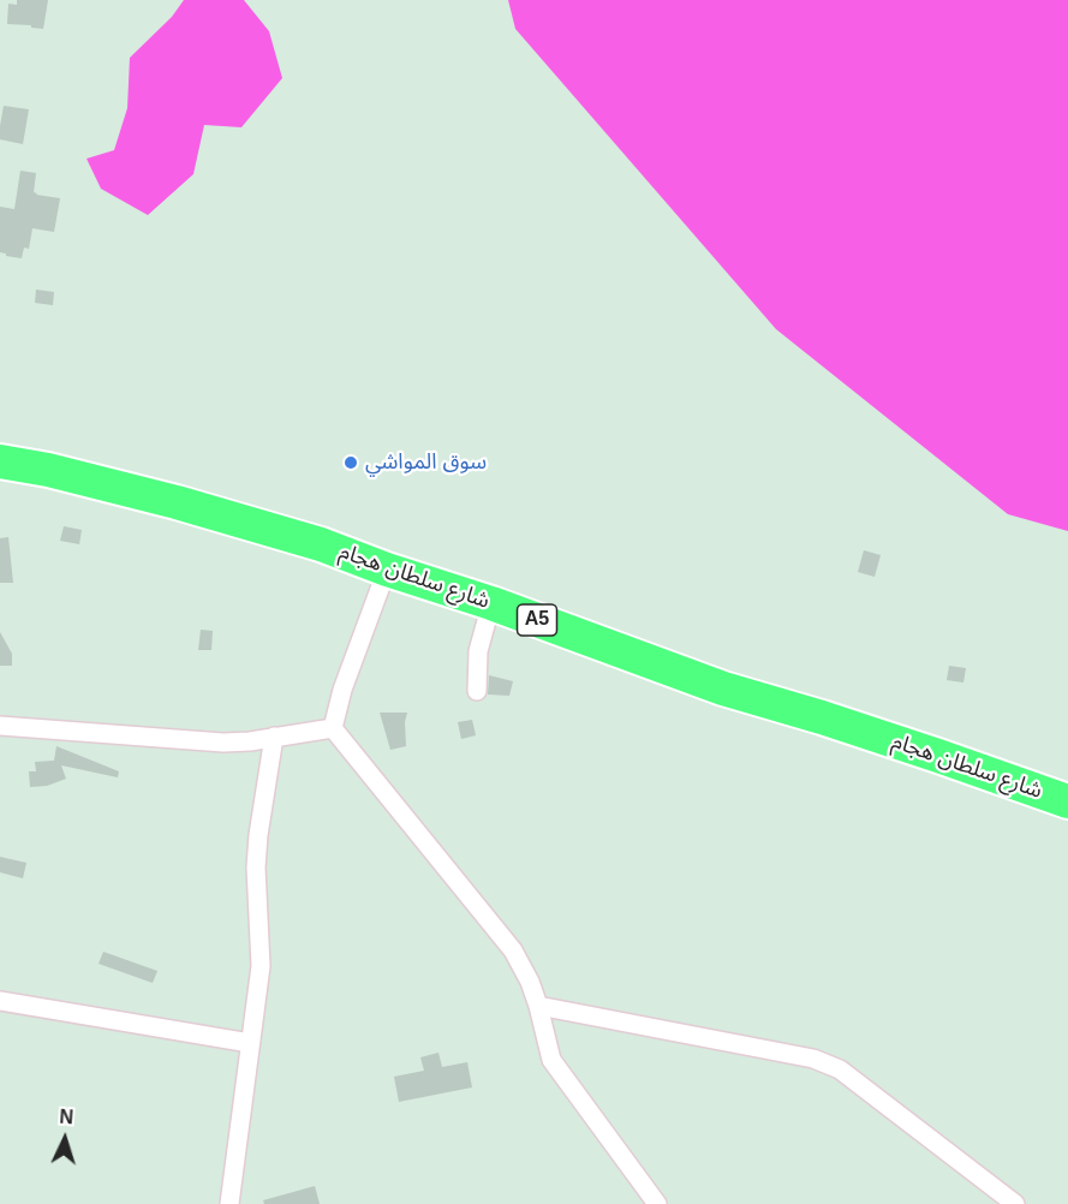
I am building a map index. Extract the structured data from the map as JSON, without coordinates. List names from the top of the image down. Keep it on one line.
{"streets":{"highway":["شارع سلطان هجام","A5"]},"places":["سوق المواشي"],"north":"top"}
